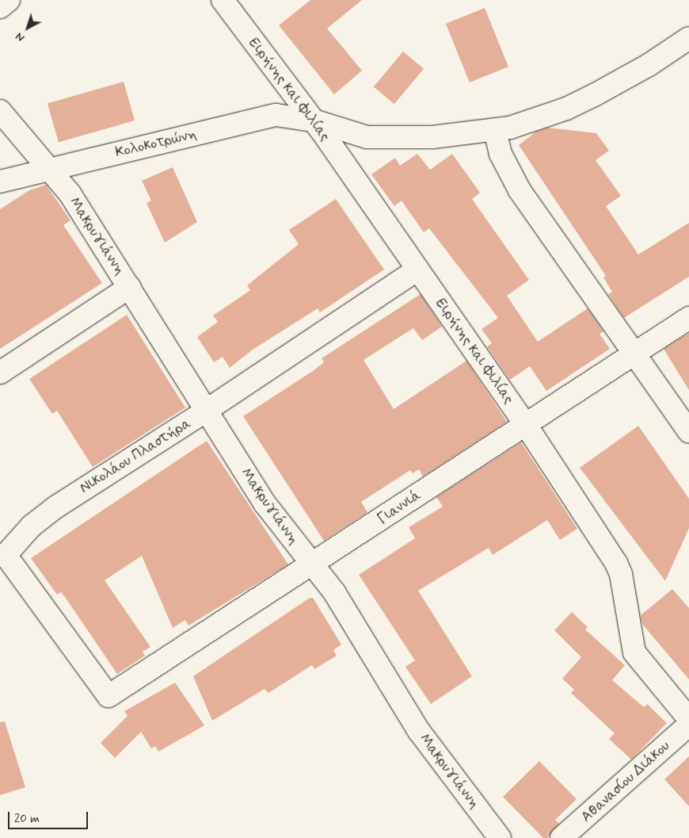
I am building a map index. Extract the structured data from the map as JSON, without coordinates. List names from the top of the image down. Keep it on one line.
{"streets":{"street":["Ειρήνης και Φιλίας","Κολοκοτρώνη","Μακρυγιάννη","Νικολάου Πλαστήρα","Γιαννιά","Αθανασίου Διάκου"]},"crossings":[["Ειρήνης και Φιλίας","Κολοκοτρώνη"],["Ειρήνης και Φιλίας","Νικολάου Πλαστήρα"],["Ειρήνης και Φιλίας","Γιαννιά"],["Κολοκοτρώνη","Μακρυγιάννη"],["Μακρυγιάννη","Νικολάου Πλαστήρα"],["Μακρυγιάννη","Γιαννιά"],["Νικολάου Πλαστήρα","Γιαννιά"]],"scale_bar":"20 m","north":"bottom left"}
